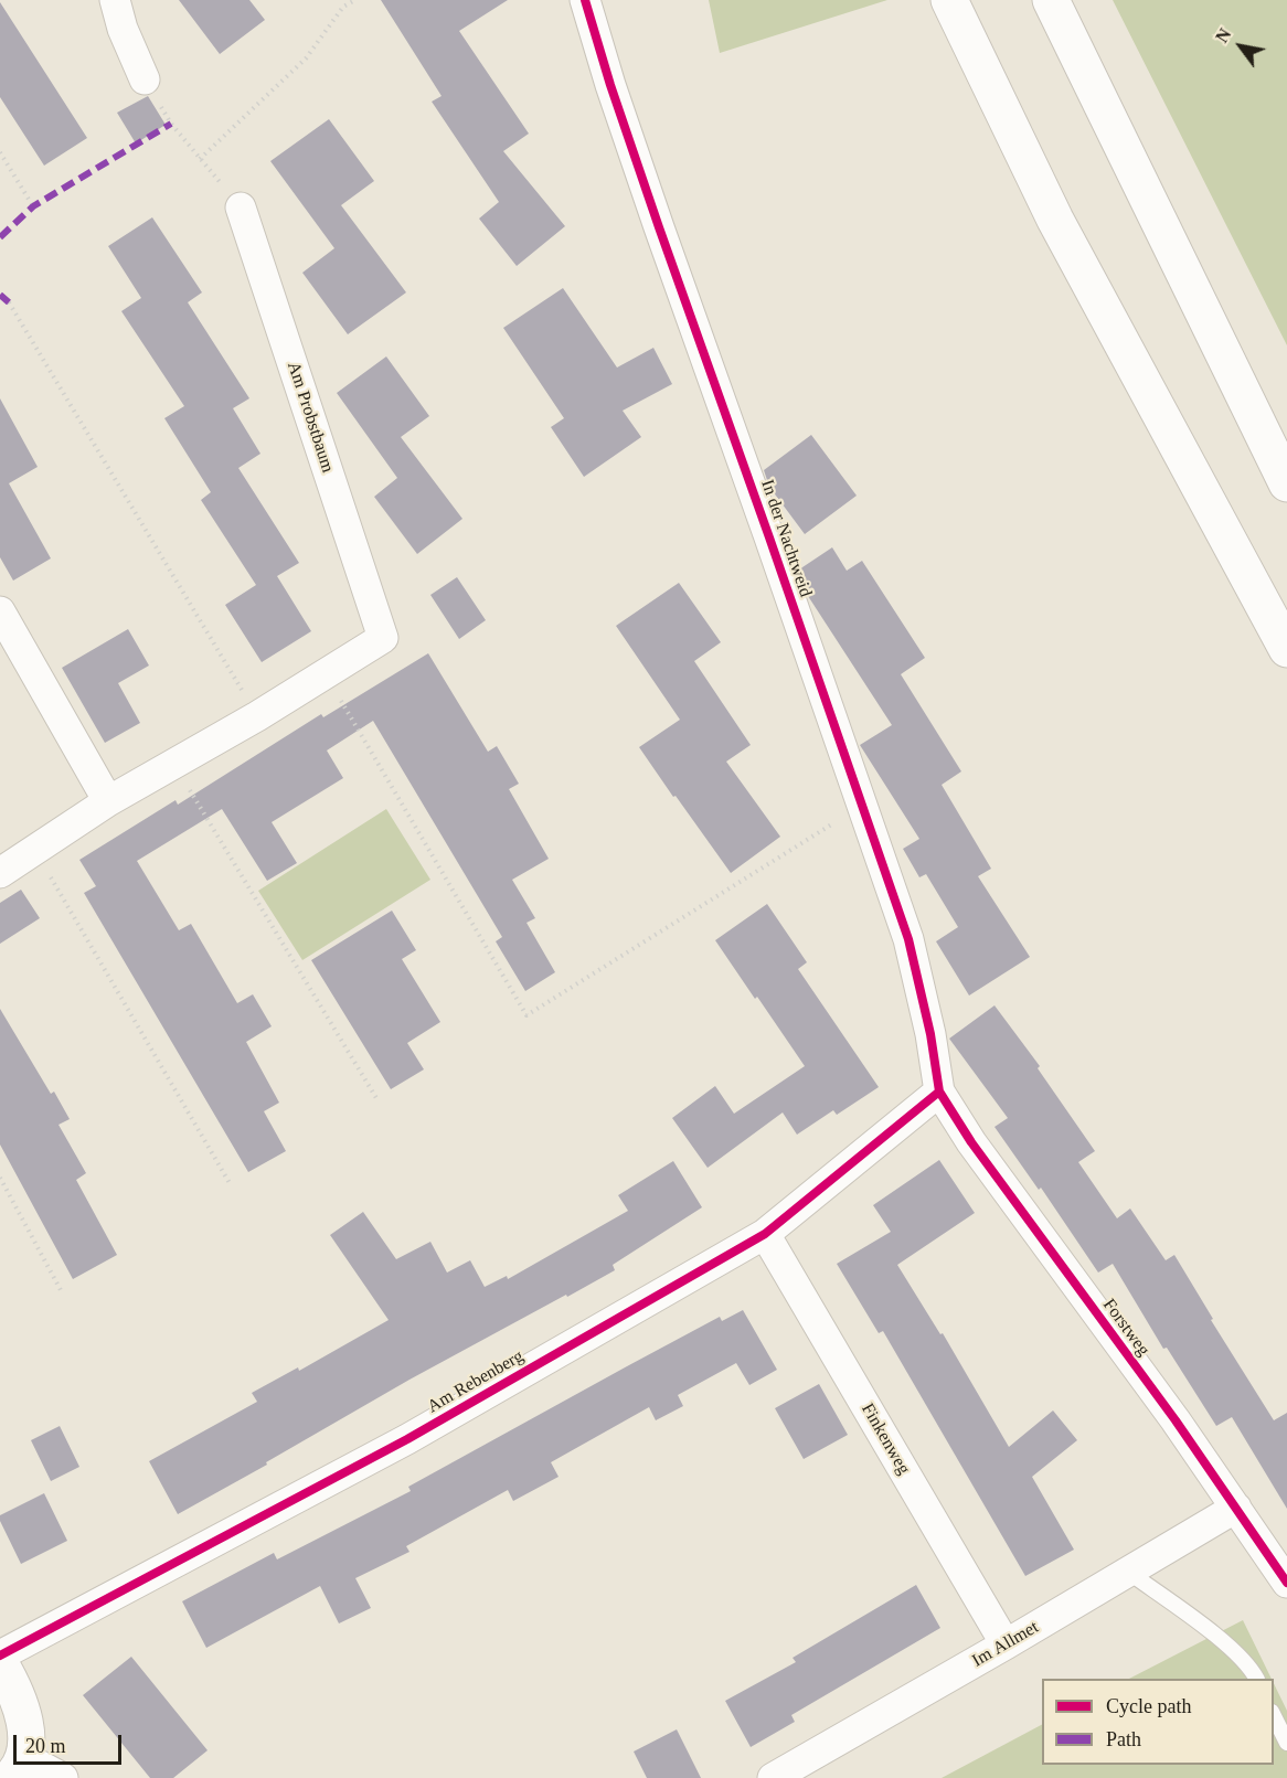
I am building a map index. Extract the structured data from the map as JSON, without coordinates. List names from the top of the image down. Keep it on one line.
{"streets":{"street":["Am Probstbaum","In der Nachtweid","Forstweg","Am Rebenberg","Finkenweg","Im Allmet"]},"crossings":[["In der Nachtweid","Forstweg"],["In der Nachtweid","Am Rebenberg"],["Forstweg","Am Rebenberg"],["Forstweg","Im Allmet"],["Am Rebenberg","Finkenweg"],["Finkenweg","Im Allmet"]],"legend":["Cycle path","Path"],"scale_bar":"20 m","north":"top left"}
